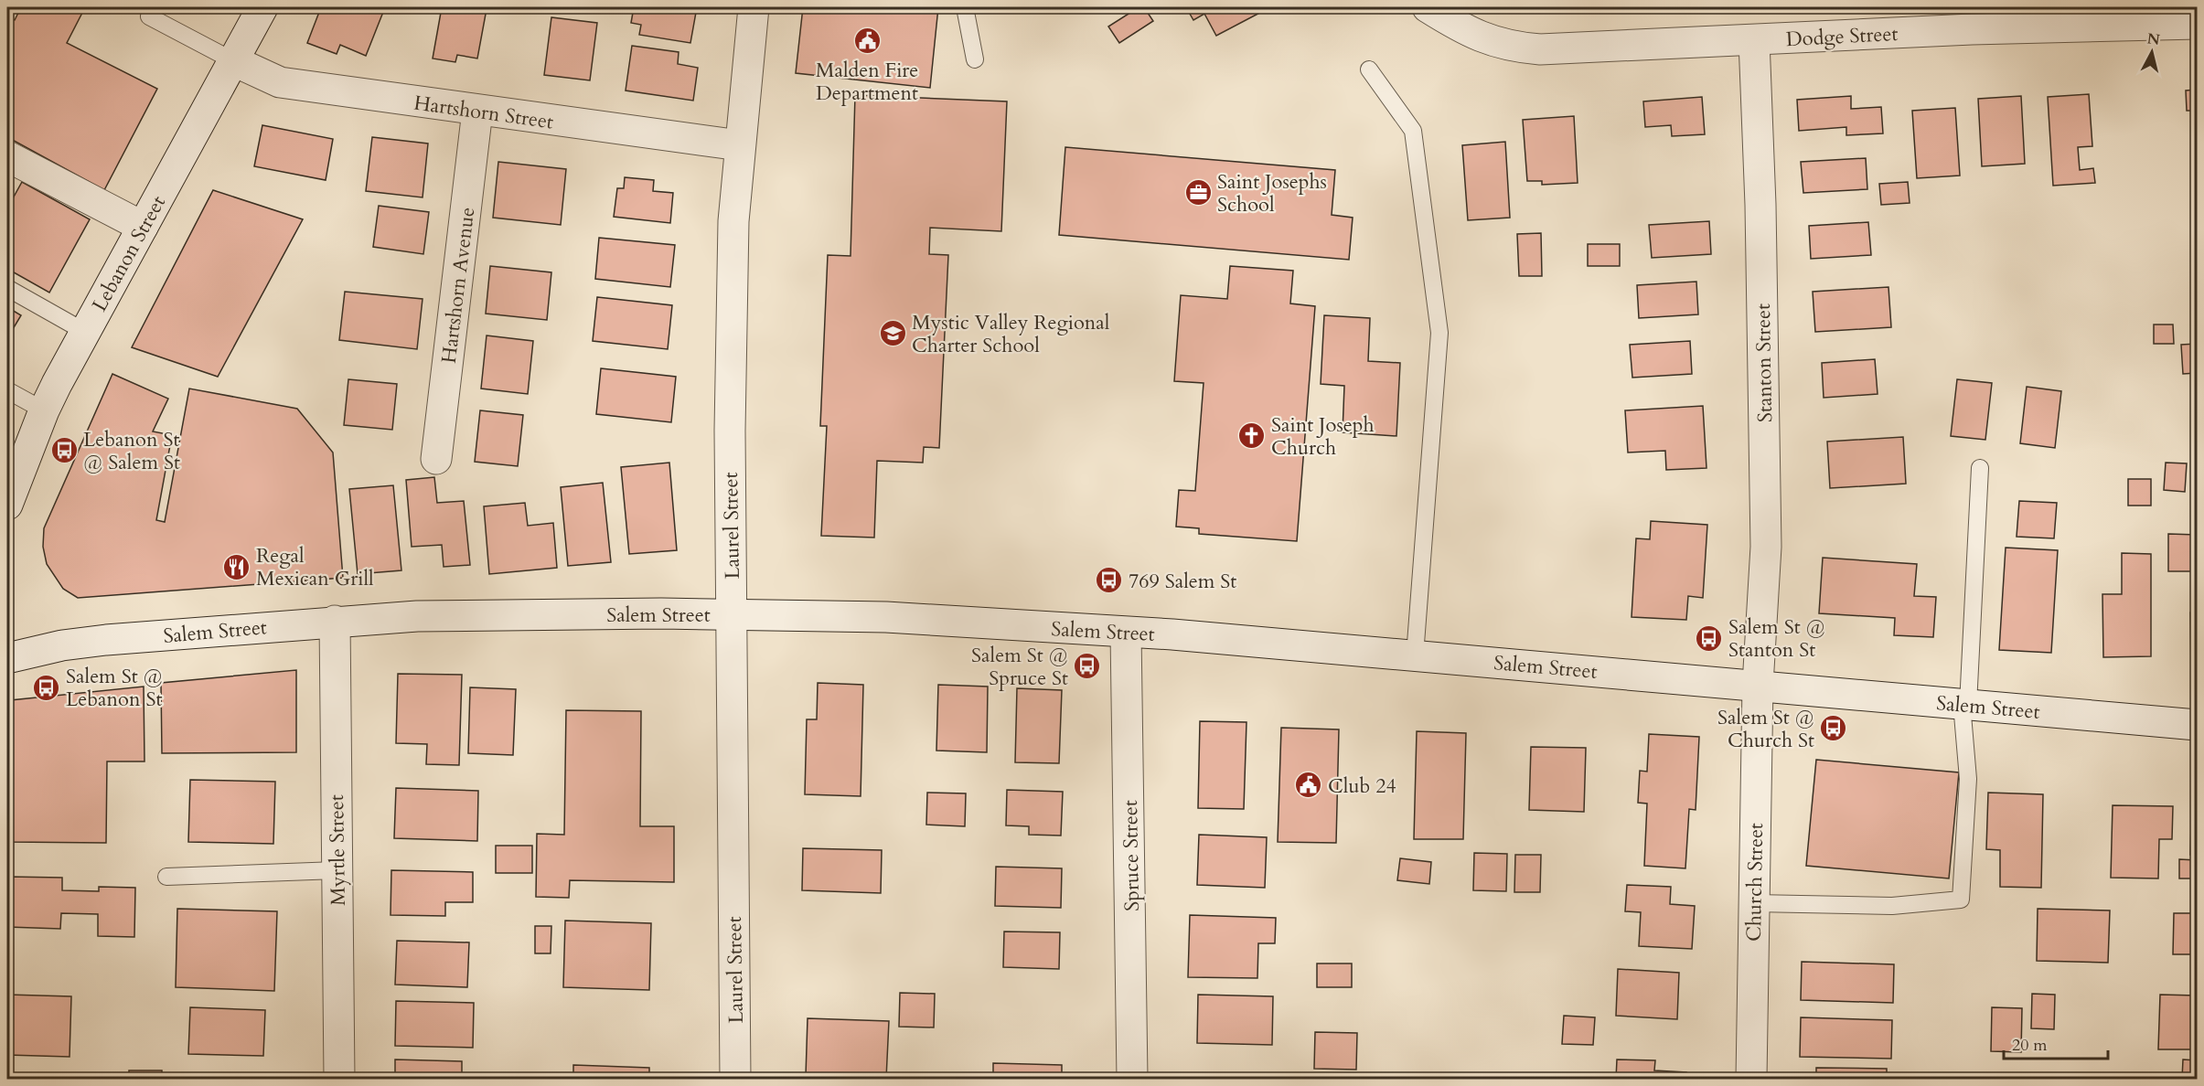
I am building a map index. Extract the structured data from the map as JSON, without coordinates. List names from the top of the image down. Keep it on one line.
{"streets":{"street":["Dodge Street","Hartshorn Street","Lebanon Street","Hartshorn Avenue","Stanton Street","Laurel Street","Salem Street","Myrtle Street","Spruce Street","Church Street"]},"crossings":[["Dodge Street","Stanton Street"],["Hartshorn Street","Lebanon Street"],["Hartshorn Street","Hartshorn Avenue"],["Hartshorn Street","Laurel Street"],["Stanton Street","Salem Street"],["Stanton Street","Church Street"],["Laurel Street","Salem Street"],["Salem Street","Myrtle Street"],["Salem Street","Spruce Street"],["Salem Street","Church Street"]],"places":{"public building":["Malden Fire Department","Club 24"],"office":["Saint Josephs School"],"school or university":["Mystic Valley Regional Charter School"],"church":["Saint Joseph Church"],"bus stop":["Lebanon St @ Salem St","769 Salem St","Salem St @ Stanton St","Salem St @ Spruce St","Salem St @ Lebanon St","Salem St @ Church St"],"restaurant":["Regal Mexican Grill"]},"scale_bar":"20 m","north":"top"}
